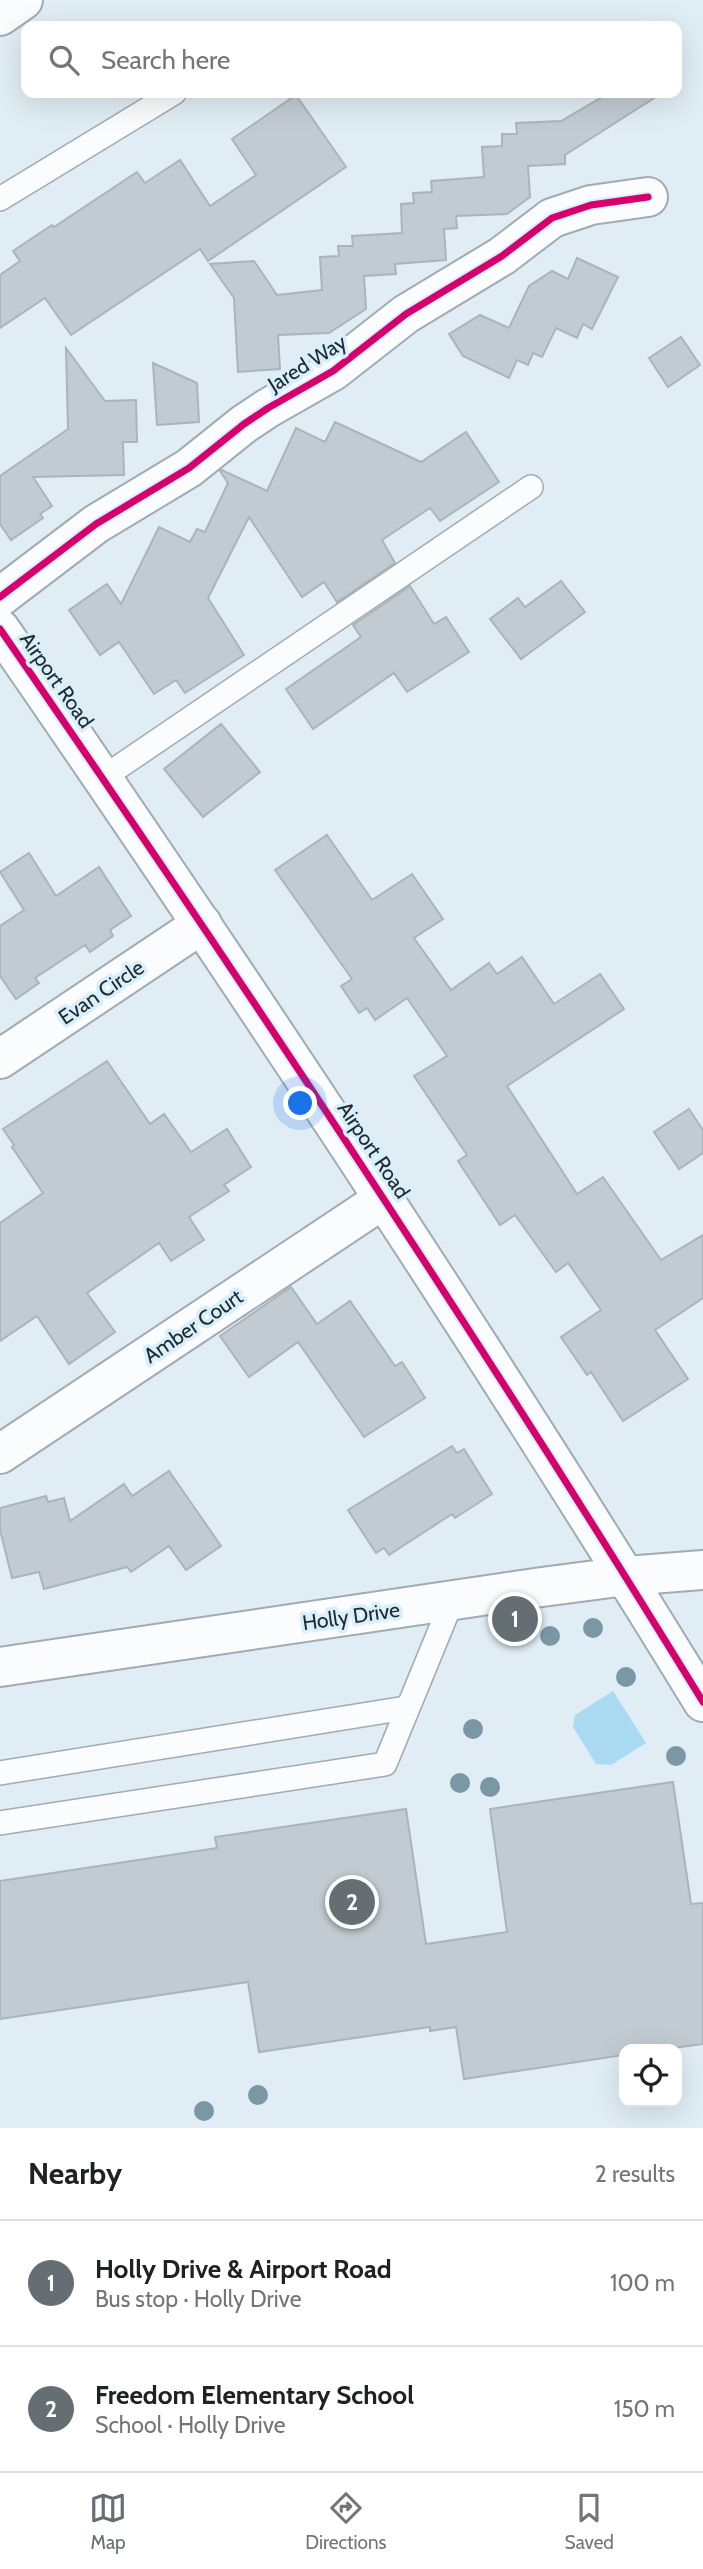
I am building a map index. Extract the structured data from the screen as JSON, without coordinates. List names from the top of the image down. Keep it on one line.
{"streets":{"street":["Jared Way","Airport Road","Evan Circle","Amber Court","Holly Drive"]},"crossings":[["Airport Road","Evan Circle"],["Airport Road","Amber Court"],["Airport Road","Holly Drive"]],"page":{"search":"Search here","pins":["1","2"],"heading":["Nearby","2 results"],"list":[{"mark":"1","name":"Holly Drive & Airport Road","note":"Bus stop · Holly Drive","value":"100 m"},{"mark":"2","name":"Freedom Elementary School","note":"School · Holly Drive","value":"150 m"}],"nav":["Map","Directions","Saved"]}}
